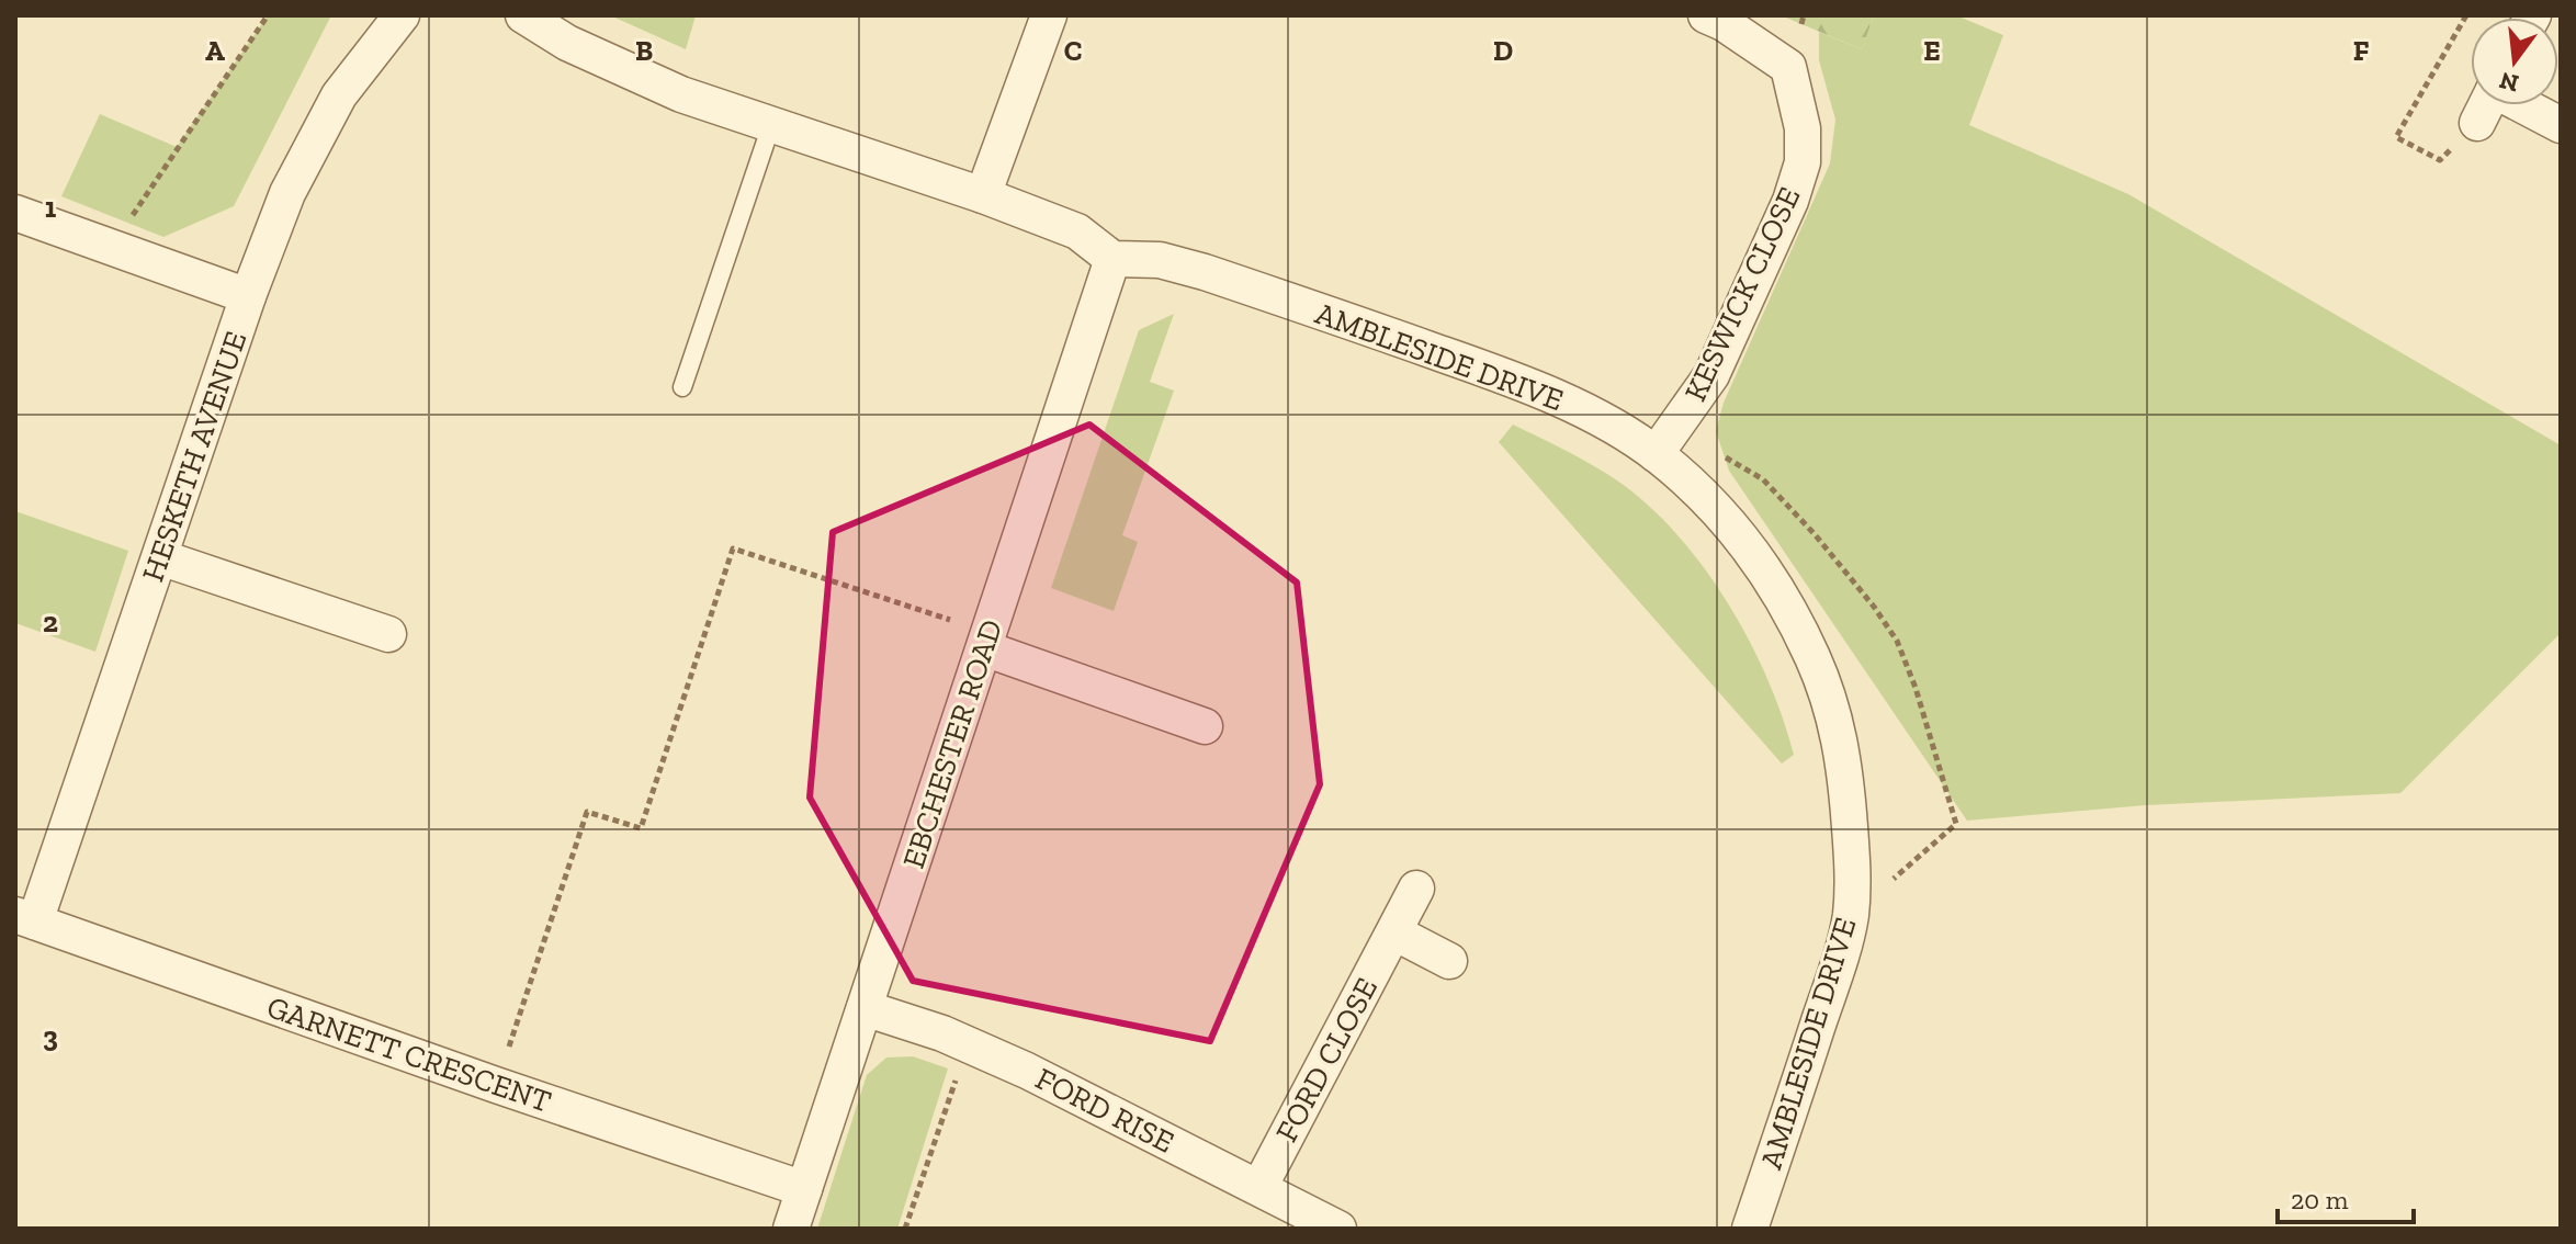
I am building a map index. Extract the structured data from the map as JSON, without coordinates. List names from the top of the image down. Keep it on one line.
{"streets":{"street":["KESWICK CLOSE","AMBLESIDE DRIVE","HESKETH AVENUE","EBCHESTER ROAD","GARNETT CRESCENT","FORD CLOSE","FORD RISE"]},"crossings":[["KESWICK CLOSE","AMBLESIDE DRIVE"],["AMBLESIDE DRIVE","EBCHESTER ROAD"],["HESKETH AVENUE","GARNETT CRESCENT"],["EBCHESTER ROAD","GARNETT CRESCENT"],["EBCHESTER ROAD","FORD RISE"],["FORD CLOSE","FORD RISE"]],"scale_bar":"20 m","north":"bottom","grid":{"columns":["A","B","C","D","E","F"],"rows":["1","2","3"]}}
